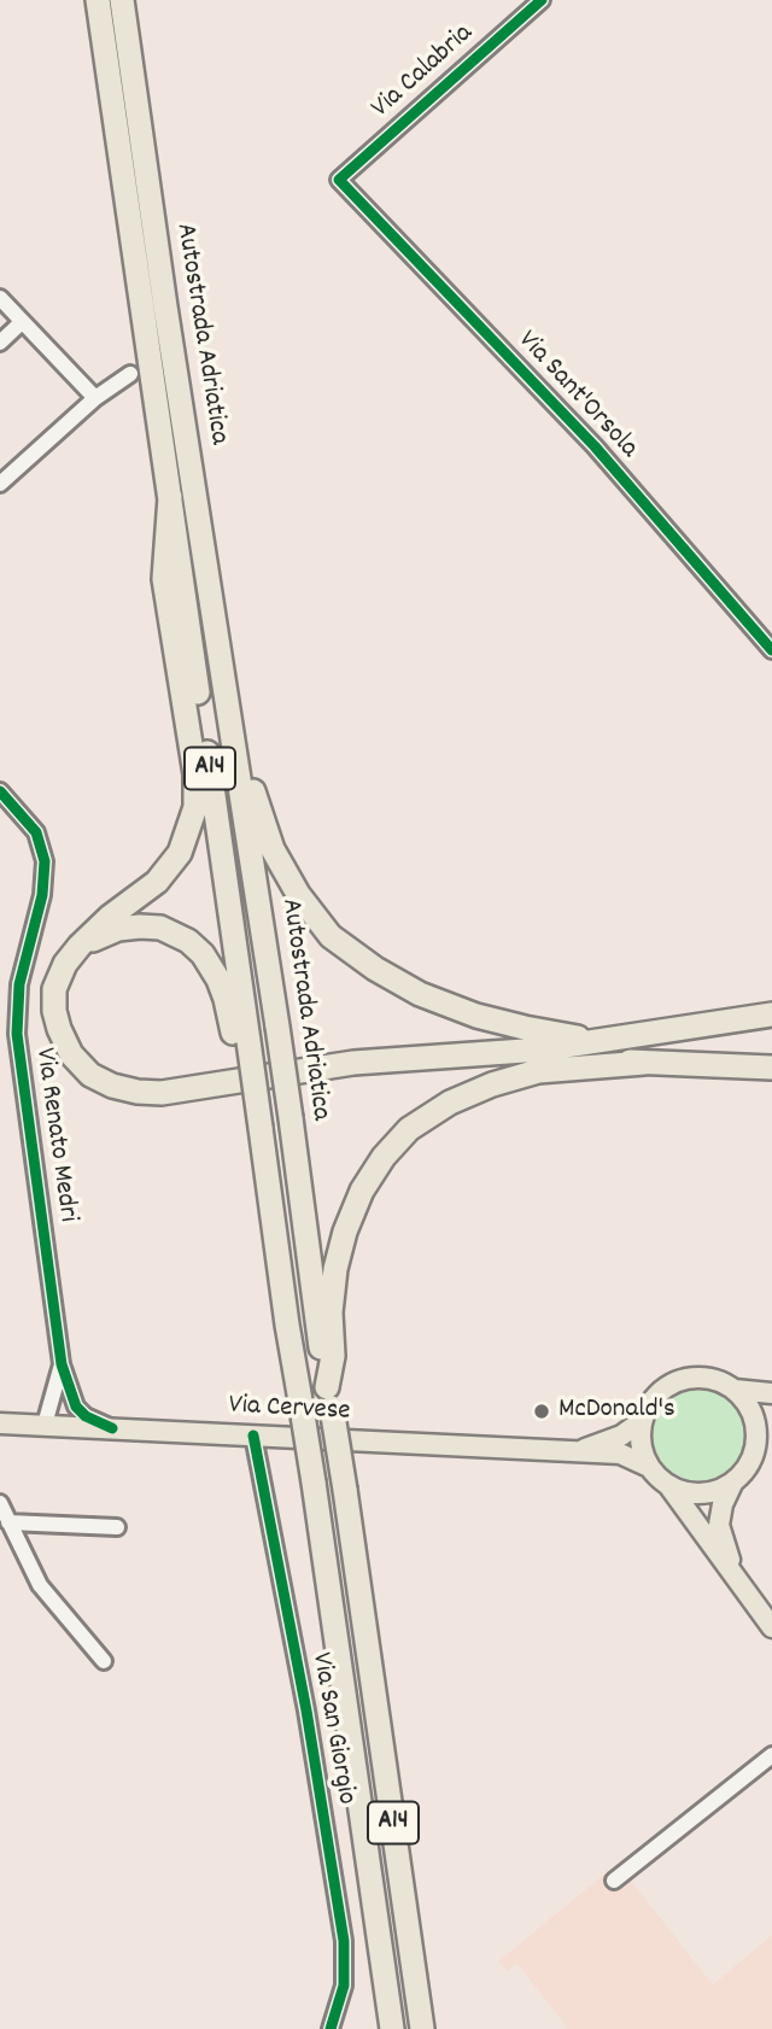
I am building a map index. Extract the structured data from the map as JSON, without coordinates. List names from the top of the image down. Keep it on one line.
{"streets":{"highway":["Autostrada Adriatica","A14"],"main road":["Via Cervese"],"street":["Via Calabria","Via Sant'Orsola","Via Renato Medri","Via San Giorgio"]},"crossings":[["Via Calabria","Via Sant'Orsola"],["Via Renato Medri","Via Cervese"],["Via Cervese","Via San Giorgio"]],"places":["McDonald's"]}
